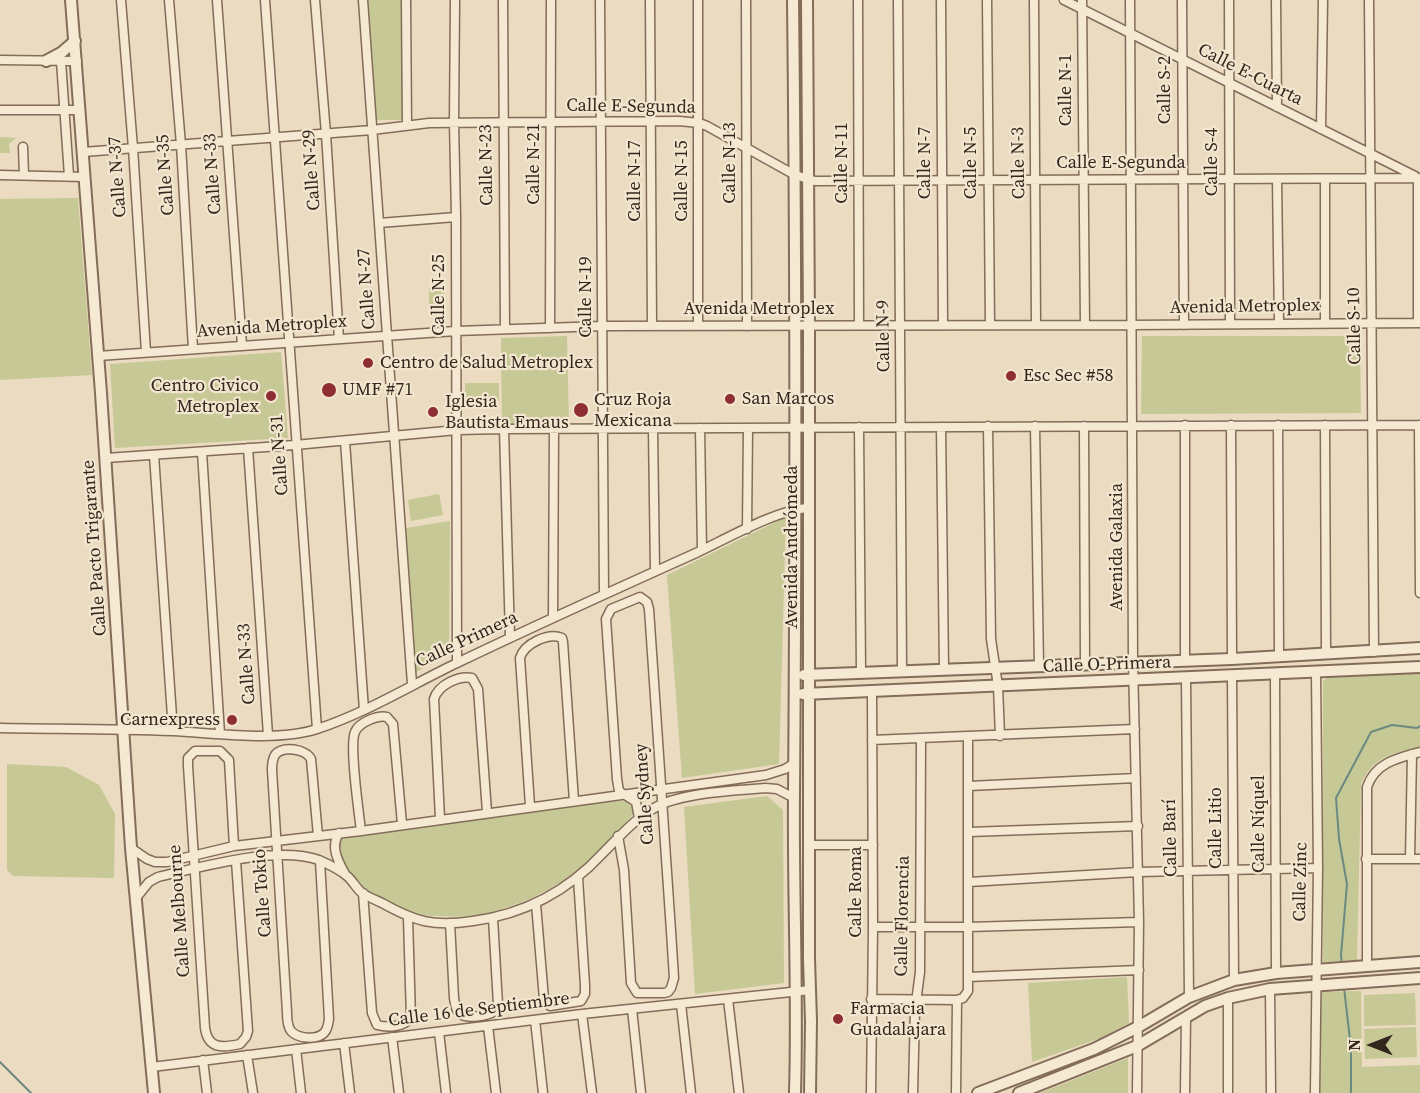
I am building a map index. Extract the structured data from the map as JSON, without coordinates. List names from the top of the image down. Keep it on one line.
{"streets":{"street":["Calle E-Cuarta","Calle N-1","Calle S-2","Calle E-Segunda","Calle S-4","Calle N-13","Calle N-11","Calle N-7","Calle N-5","Calle N-3","Calle N-21","Calle N-23","Calle N-29","Calle N-33","Calle N-35","Calle N-37","Calle N-17","Calle N-15","Calle N-27","Calle N-25","Calle N-19","Avenida Metroplex","Calle S-10","Calle N-9","Calle N-31","Avenida Andrómeda","Avenida Galaxia","Calle Pacto Trigarante","Calle Primera","Calle O-Primera","Calle Sydney","Calle Níquel","Calle Litio","Calle Barí","Calle Zinc","Calle Roma","Calle Tokio","Calle Melbourne","Calle Florencia","Calle 16 de Septiembre"]},"crossings":[["Calle E-Cuarta","Calle N-1"],["Calle E-Cuarta","Calle S-2"],["Calle E-Cuarta","Calle E-Segunda"],["Calle E-Cuarta","Calle S-4"],["Calle E-Cuarta","Calle S-10"],["Calle E-Cuarta","Avenida Galaxia"],["Calle N-1","Calle E-Segunda"],["Calle N-1","Avenida Metroplex"],["Calle S-2","Calle E-Segunda"],["Calle S-2","Avenida Metroplex"],["Calle E-Segunda","Calle S-4"],["Calle E-Segunda","Calle N-13"],["Calle E-Segunda","Calle N-11"],["Calle E-Segunda","Calle N-7"],["Calle E-Segunda","Calle N-5"],["Calle E-Segunda","Calle N-3"],["Calle E-Segunda","Calle N-21"],["Calle E-Segunda","Calle N-23"],["Calle E-Segunda","Calle N-29"],["Calle E-Segunda","Calle N-33"],["Calle E-Segunda","Calle N-35"],["Calle E-Segunda","Calle N-37"],["Calle E-Segunda","Calle N-17"],["Calle E-Segunda","Calle N-15"],["Calle E-Segunda","Calle N-27"],["Calle E-Segunda","Calle N-25"],["Calle E-Segunda","Calle N-19"],["Calle E-Segunda","Calle S-10"],["Calle E-Segunda","Calle N-9"],["Calle E-Segunda","Calle N-31"],["Calle E-Segunda","Avenida Andrómeda"],["Calle E-Segunda","Avenida Galaxia"],["Calle E-Segunda","Calle Pacto Trigarante"],["Calle S-4","Avenida Metroplex"],["Calle N-13","Avenida Metroplex"],["Calle N-11","Avenida Metroplex"],["Calle N-7","Avenida Metroplex"],["Calle N-5","Avenida Metroplex"],["Calle N-3","Avenida Metroplex"],["Calle N-21","Avenida Metroplex"],["Calle N-23","Avenida Metroplex"],["Calle N-29","Avenida Metroplex"],["Calle N-33","Avenida Metroplex"],["Calle N-33","Calle Primera"],["Calle N-35","Avenida Metroplex"],["Calle N-37","Avenida Metroplex"],["Calle N-17","Avenida Metroplex"],["Calle N-15","Avenida Metroplex"],["Calle N-27","Avenida Metroplex"],["Calle N-27","Calle Primera"],["Calle N-25","Avenida Metroplex"],["Calle N-25","Calle Primera"],["Calle N-19","Avenida Metroplex"],["Calle N-19","Calle Primera"],["Avenida Metroplex","Calle S-10"],["Avenida Metroplex","Calle N-9"],["Avenida Metroplex","Calle N-31"],["Avenida Metroplex","Avenida Andrómeda"],["Avenida Metroplex","Avenida Galaxia"],["Avenida Metroplex","Calle Pacto Trigarante"],["Calle S-10","Calle O-Primera"],["Calle N-9","Calle O-Primera"],["Calle N-31","Calle Primera"],["Avenida Andrómeda","Calle Primera"],["Avenida Andrómeda","Calle O-Primera"],["Avenida Andrómeda","Calle 16 de Septiembre"],["Avenida Galaxia","Calle O-Primera"],["Calle Pacto Trigarante","Calle Primera"],["Calle Pacto Trigarante","Calle 16 de Septiembre"],["Calle O-Primera","Calle Níquel"],["Calle O-Primera","Calle Litio"],["Calle O-Primera","Calle Barí"],["Calle O-Primera","Calle Zinc"],["Calle O-Primera","Calle Roma"]],"places":["Centro de Salud Metroplex","Esc Sec #58","UMF #71","Centro Civico Metroplex","San Marcos","Cruz Roja Mexicana","Iglesia Bautista Emaus","Carnexpress","Farmacia Guadalajara"],"north":"left"}
